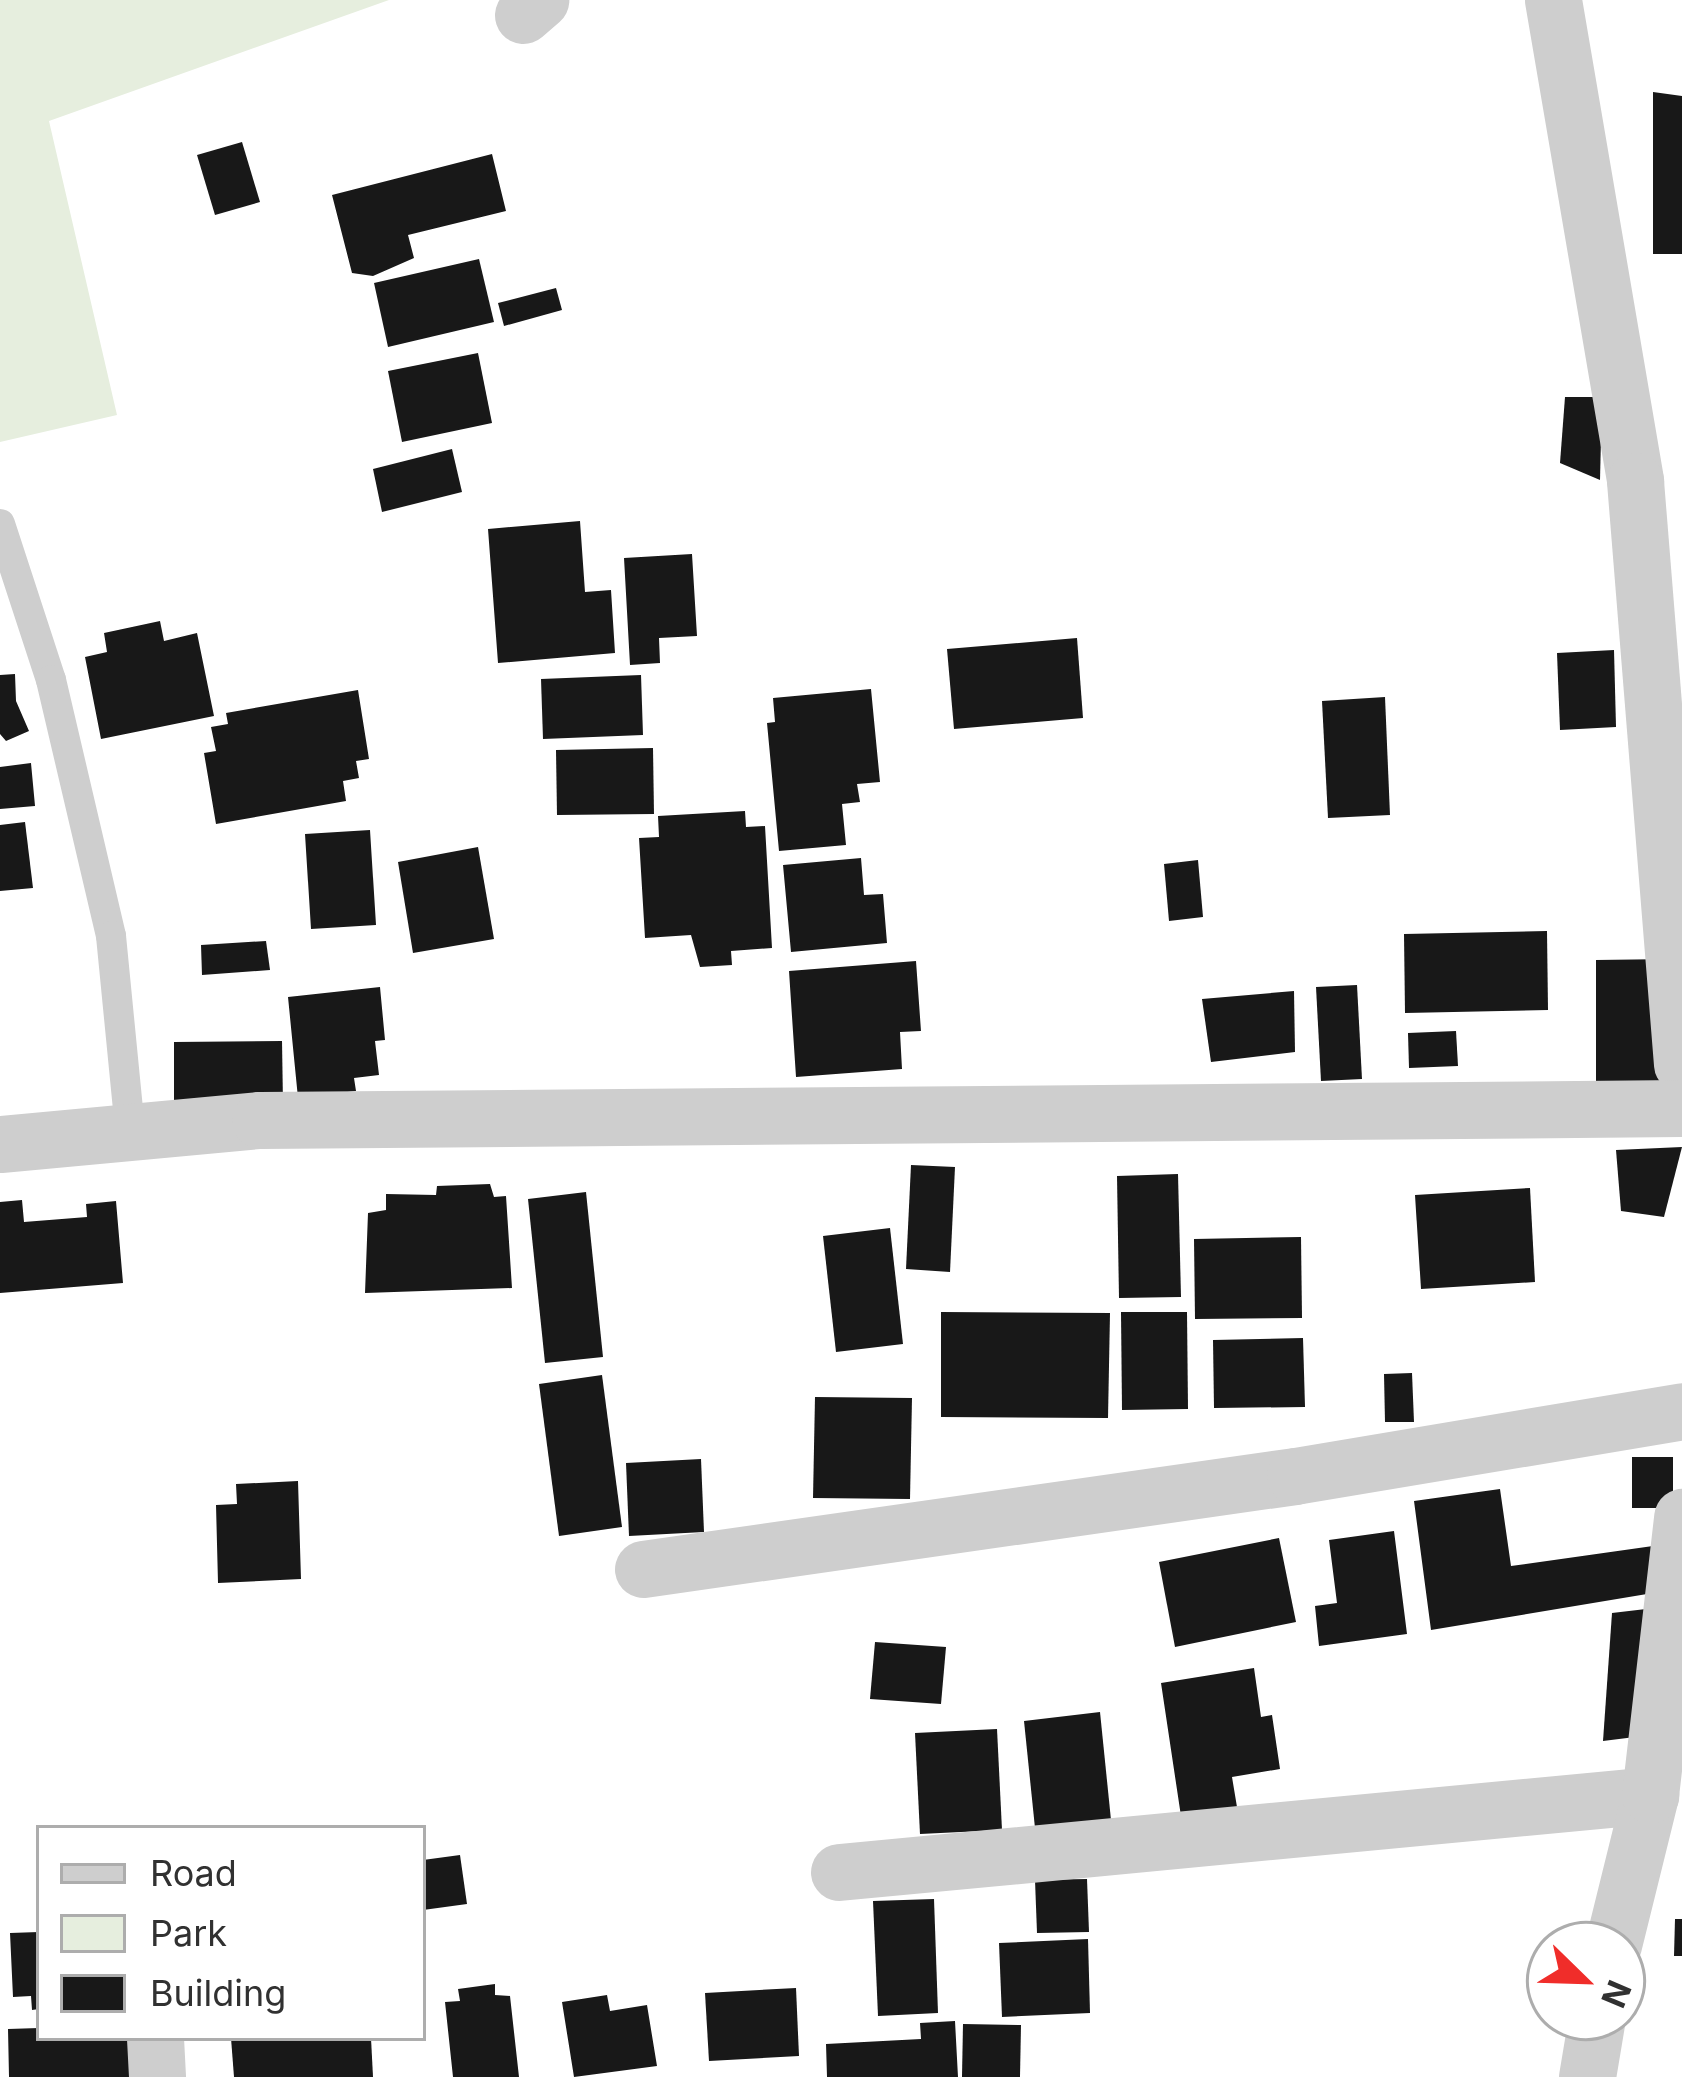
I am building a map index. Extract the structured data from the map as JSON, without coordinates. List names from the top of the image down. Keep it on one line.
{"legend":["Road","Park","Building"],"north":"bottom right"}
